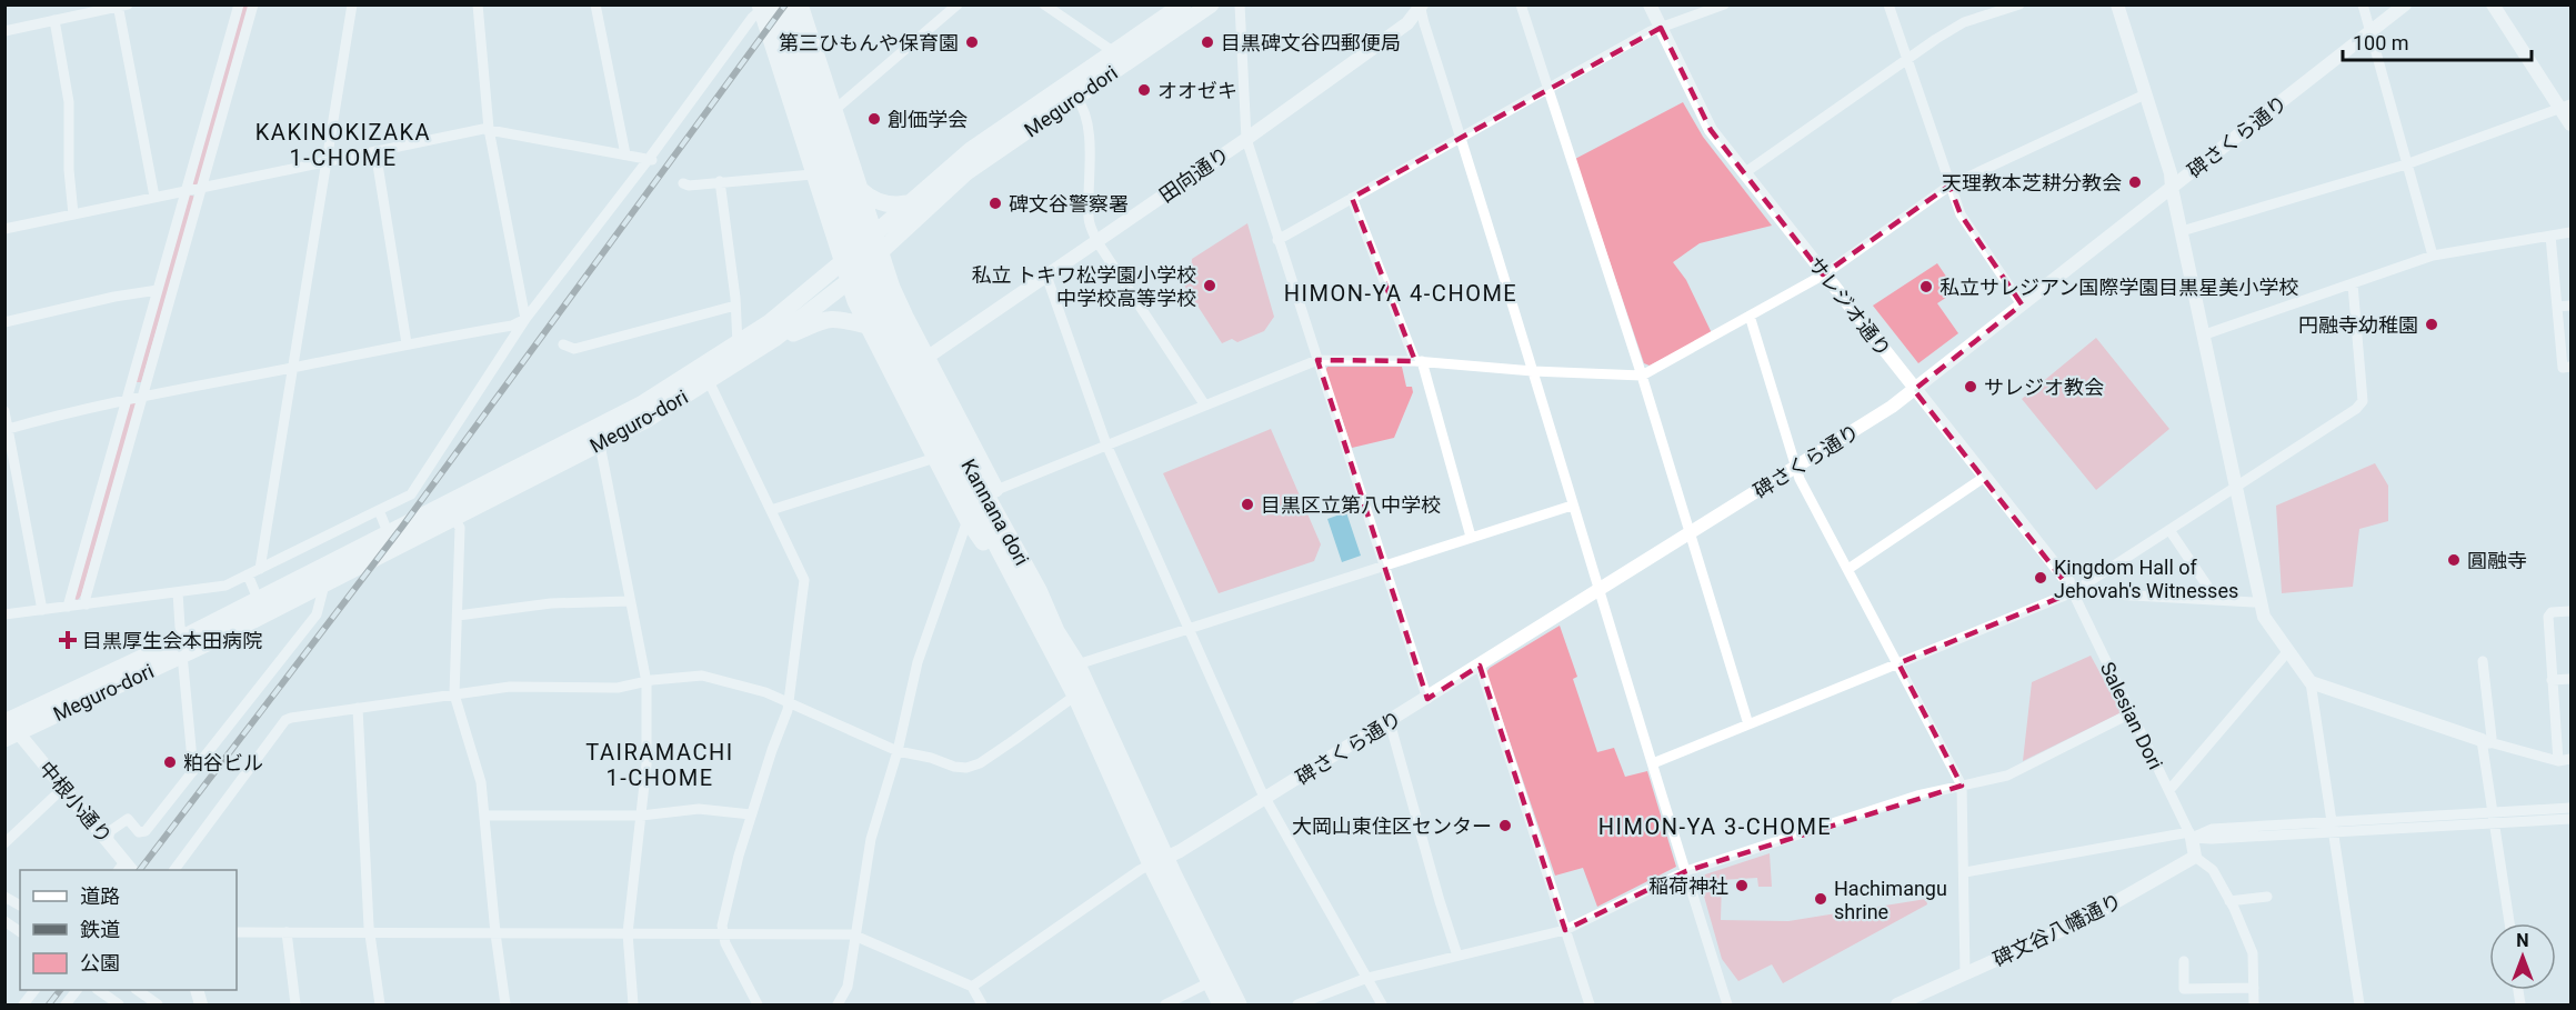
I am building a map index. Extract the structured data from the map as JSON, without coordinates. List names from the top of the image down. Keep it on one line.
{"streets":{"main road":["Meguro-dori","Kannana dori"],"street":["碑さくら通り","田向通り","サレジオ通り","Salesian Dori","中根小通り","碑文谷八幡通り"]},"crossings":[["Meguro-dori","中根小通り"],["碑さくら通り","サレジオ通り"],["碑さくら通り","Kannana dori"],["サレジオ通り","Salesian Dori"]],"districts":["KAKINOKIZAKA 1-CHOME","HIMON-YA 4-CHOME","TAIRAMACHI 1-CHOME","HIMON-YA 3-CHOME"],"places":{"other":["第三ひもんや保育園","目黒碑文谷四郵便局","オオゼキ","創価学会","天理教本芝耕分教会","碑文谷警察署","私立 トキワ松学園小学校 中学校高等学校","私立サレジアン国際学園目黒星美小学校","円融寺幼稚園","サレジオ教会","目黒区立第八中学校","圓融寺","Kingdom Hall of Jehovah's Witnesses","粕谷ビル","大岡山東住区センター","稲荷神社","Hachimangu shrine"],"health":["目黒厚生会本田病院"]},"legend":["道路","鉄道","公園"],"scale_bar":"100 m","north":"top"}
